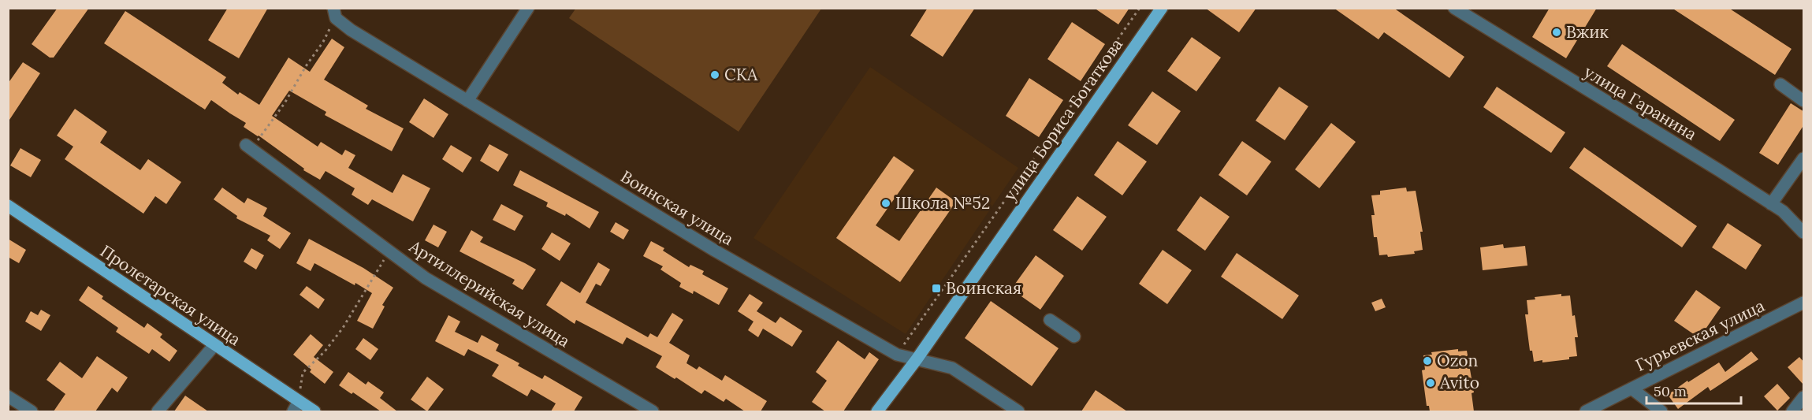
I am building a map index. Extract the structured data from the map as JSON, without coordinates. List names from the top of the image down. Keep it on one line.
{"streets":{"main road":["улица Бориса Богаткова","Пролетарская улица"],"street":["улица Гаранина","Воинская улица","Артиллерийская улица","Гурьевская улица"]},"crossings":[["улица Бориса Богаткова","Воинская улица"]],"places":{"other":["Вжик","СКА","Школа №52","Ozon","Avito"],"transit":["Воинская"]},"scale_bar":"50 m"}
